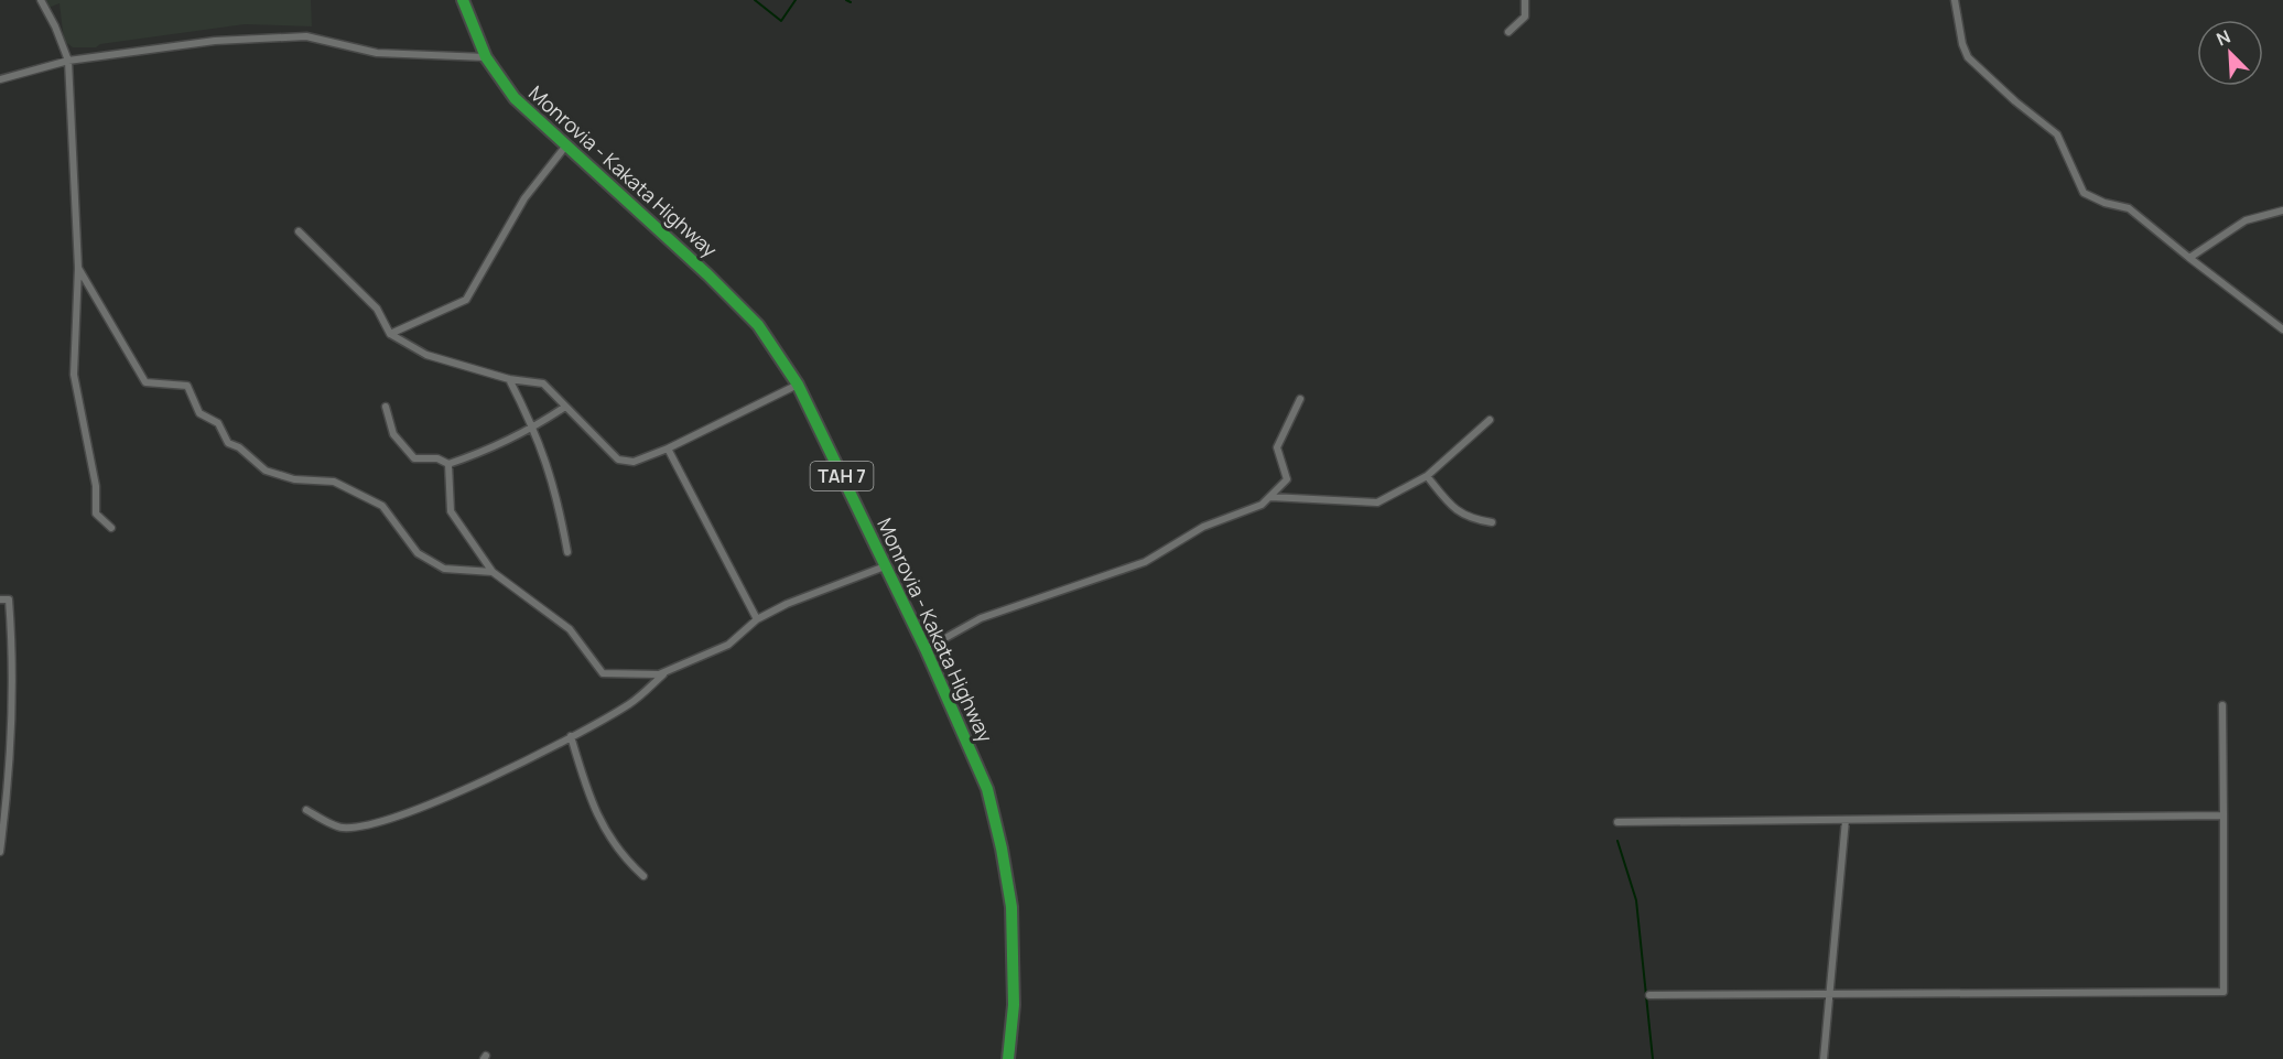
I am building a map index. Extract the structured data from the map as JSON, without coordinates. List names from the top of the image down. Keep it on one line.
{"streets":{"highway":["Monrovia - Kakata Highway","TAH 7"]},"north":"top left"}
